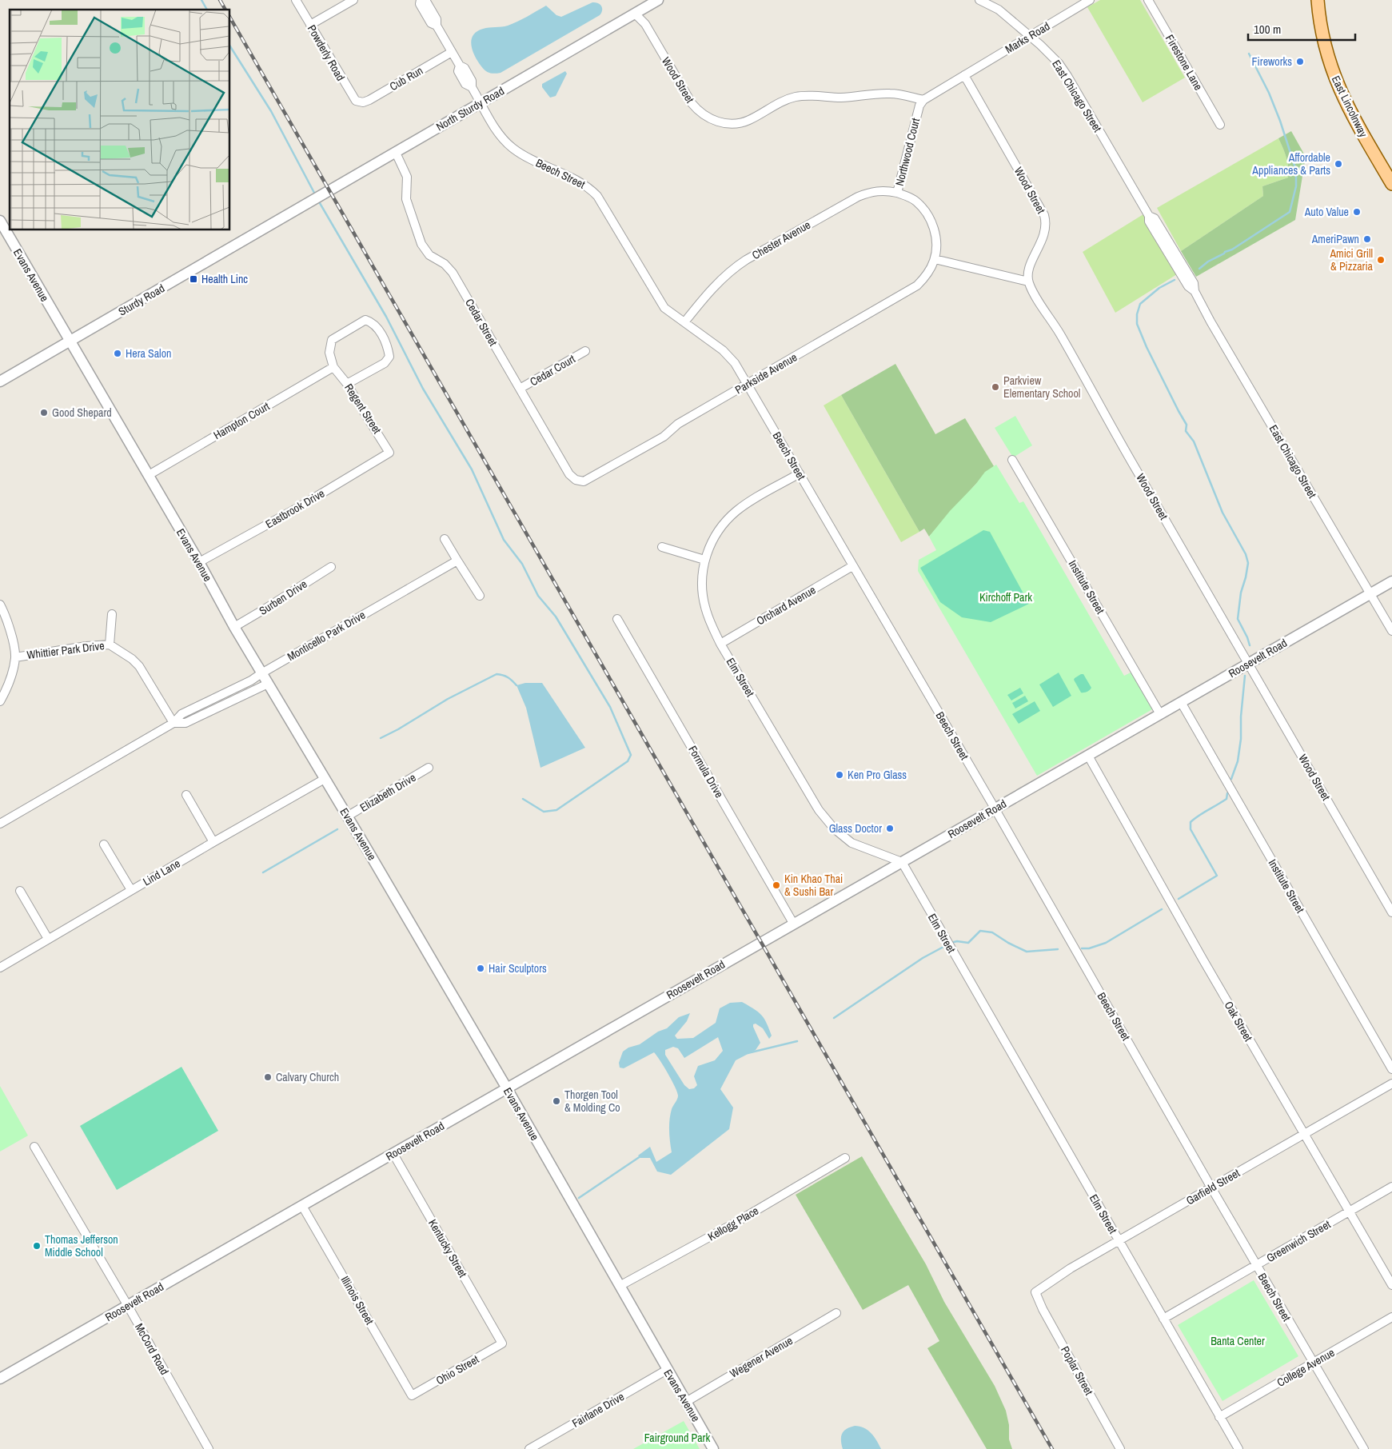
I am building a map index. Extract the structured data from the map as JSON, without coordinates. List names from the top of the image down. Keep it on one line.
{"streets":{"main road":["East Lincolnway"],"street":["Marks Road","Powderly Road","Firestone Lane","Cub Run","Wood Street","East Chicago Street","North Sturdy Road","Northwood Court","Beech Street","Chester Avenue","Evans Avenue","Sturdy Road","Cedar Street","Cedar Court","Parkside Avenue","Regent Street","Hampton Court","Eastbrook Drive","Institute Street","Surben Drive","Orchard Avenue","Monticello Park Drive","Whittier Park Drive","Roosevelt Road","Elm Street","Formula Drive","Elizabeth Drive","Lind Lane","Oak Street","Garfield Street","Kellogg Place","Greenwich Street","Kentucky Street","Illinois Street","McCord Road","Wegener Avenue","College Avenue","Ohio Street","Poplar Street","Fairlane Drive"]},"crossings":[["Marks Road","Wood Street"],["Marks Road","East Chicago Street"],["Powderly Road","Cub Run"],["Cub Run","Beech Street"],["Wood Street","North Sturdy Road"],["Wood Street","Northwood Court"],["Wood Street","Roosevelt Road"],["East Chicago Street","Roosevelt Road"],["North Sturdy Road","Beech Street"],["North Sturdy Road","Sturdy Road"],["North Sturdy Road","Cedar Street"],["Northwood Court","Chester Avenue"],["Northwood Court","Parkside Avenue"],["Beech Street","Chester Avenue"],["Beech Street","Parkside Avenue"],["Beech Street","Orchard Avenue"],["Beech Street","Roosevelt Road"],["Beech Street","Elm Street"],["Beech Street","Garfield Street"],["Beech Street","Greenwich Street"],["Beech Street","College Avenue"],["Evans Avenue","Sturdy Road"],["Evans Avenue","Hampton Court"],["Evans Avenue","Eastbrook Drive"],["Evans Avenue","Surben Drive"],["Evans Avenue","Monticello Park Drive"],["Evans Avenue","Roosevelt Road"],["Evans Avenue","Elizabeth Drive"],["Evans Avenue","Lind Lane"],["Evans Avenue","Kellogg Place"],["Evans Avenue","Wegener Avenue"],["Evans Avenue","Fairlane Drive"],["Cedar Street","Cedar Court"],["Cedar Street","Parkside Avenue"],["Regent Street","Hampton Court"],["Regent Street","Eastbrook Drive"],["Institute Street","Roosevelt Road"],["Orchard Avenue","Elm Street"],["Monticello Park Drive","Whittier Park Drive"],["Roosevelt Road","Elm Street"],["Roosevelt Road","Formula Drive"],["Roosevelt Road","Oak Street"],["Roosevelt Road","Kentucky Street"],["Roosevelt Road","Illinois Street"],["Roosevelt Road","McCord Road"],["Elm Street","Garfield Street"],["Elm Street","Greenwich Street"],["Elm Street","College Avenue"],["Oak Street","Garfield Street"],["Oak Street","Greenwich Street"],["Garfield Street","Poplar Street"],["Kentucky Street","Ohio Street"],["Illinois Street","Ohio Street"]],"parks":["Kirchoff Park","Banta Center","Fairground Park"],"places":{"other":["Fireworks","Affordable Appliances & Parts","Auto Value","AmeriPawn","Amici Grill & Pizzaria","Hera Salon","Parkview Elementary School","Good Shepard","Ken Pro Glass","Glass Doctor","Kin Khao Thai & Sushi Bar","Hair Sculptors","Calvary Church","Thorgen Tool & Molding Co","Thomas Jefferson Middle School"],"transit":["Health Linc"]},"scale_bar":"100 m"}
